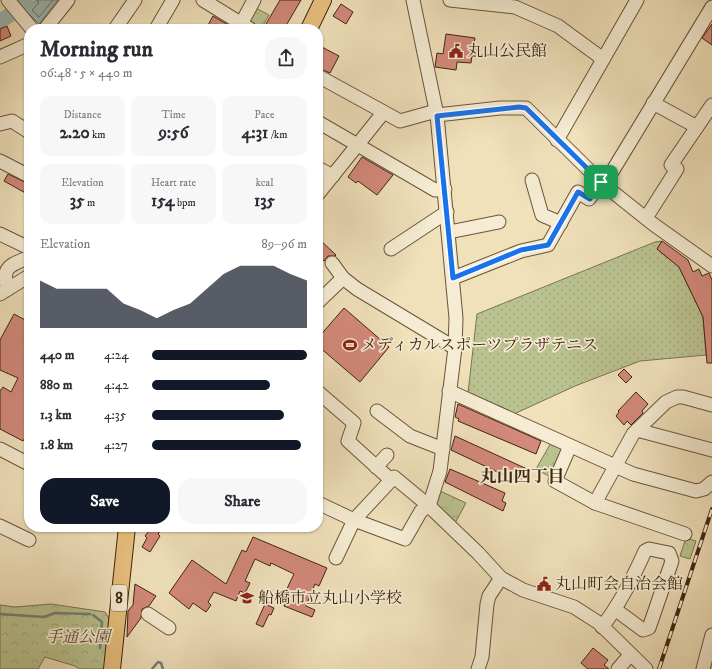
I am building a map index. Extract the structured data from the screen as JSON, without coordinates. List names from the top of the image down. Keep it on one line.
{"streets":{"main road":["8"]},"districts":["丸山四丁目"],"parks":["手通公園"],"places":{"public building":["丸山公民館","丸山町会自治会館"],"sports":["メディカルスポーツプラザテニス"],"school or university":["船橋市立丸山小学校"]},"page":{"heading":["Morning run","06:48 · 5 × 440 m"],"stats":[["Distance","2.20 km"],["Time","9:56"],["Pace","4:31 /km"],["Elevation","35 m"],["Heart rate","154 bpm"],["kcal","135"]],"chart":["Elevation","89–96 m"],"list":[{"name":"440 m","note":"4:24"},{"name":"880 m","note":"4:42"},{"name":"1.3 km","note":"4:35"},{"name":"1.8 km","note":"4:27"}],"buttons":["Save","Share"]}}
